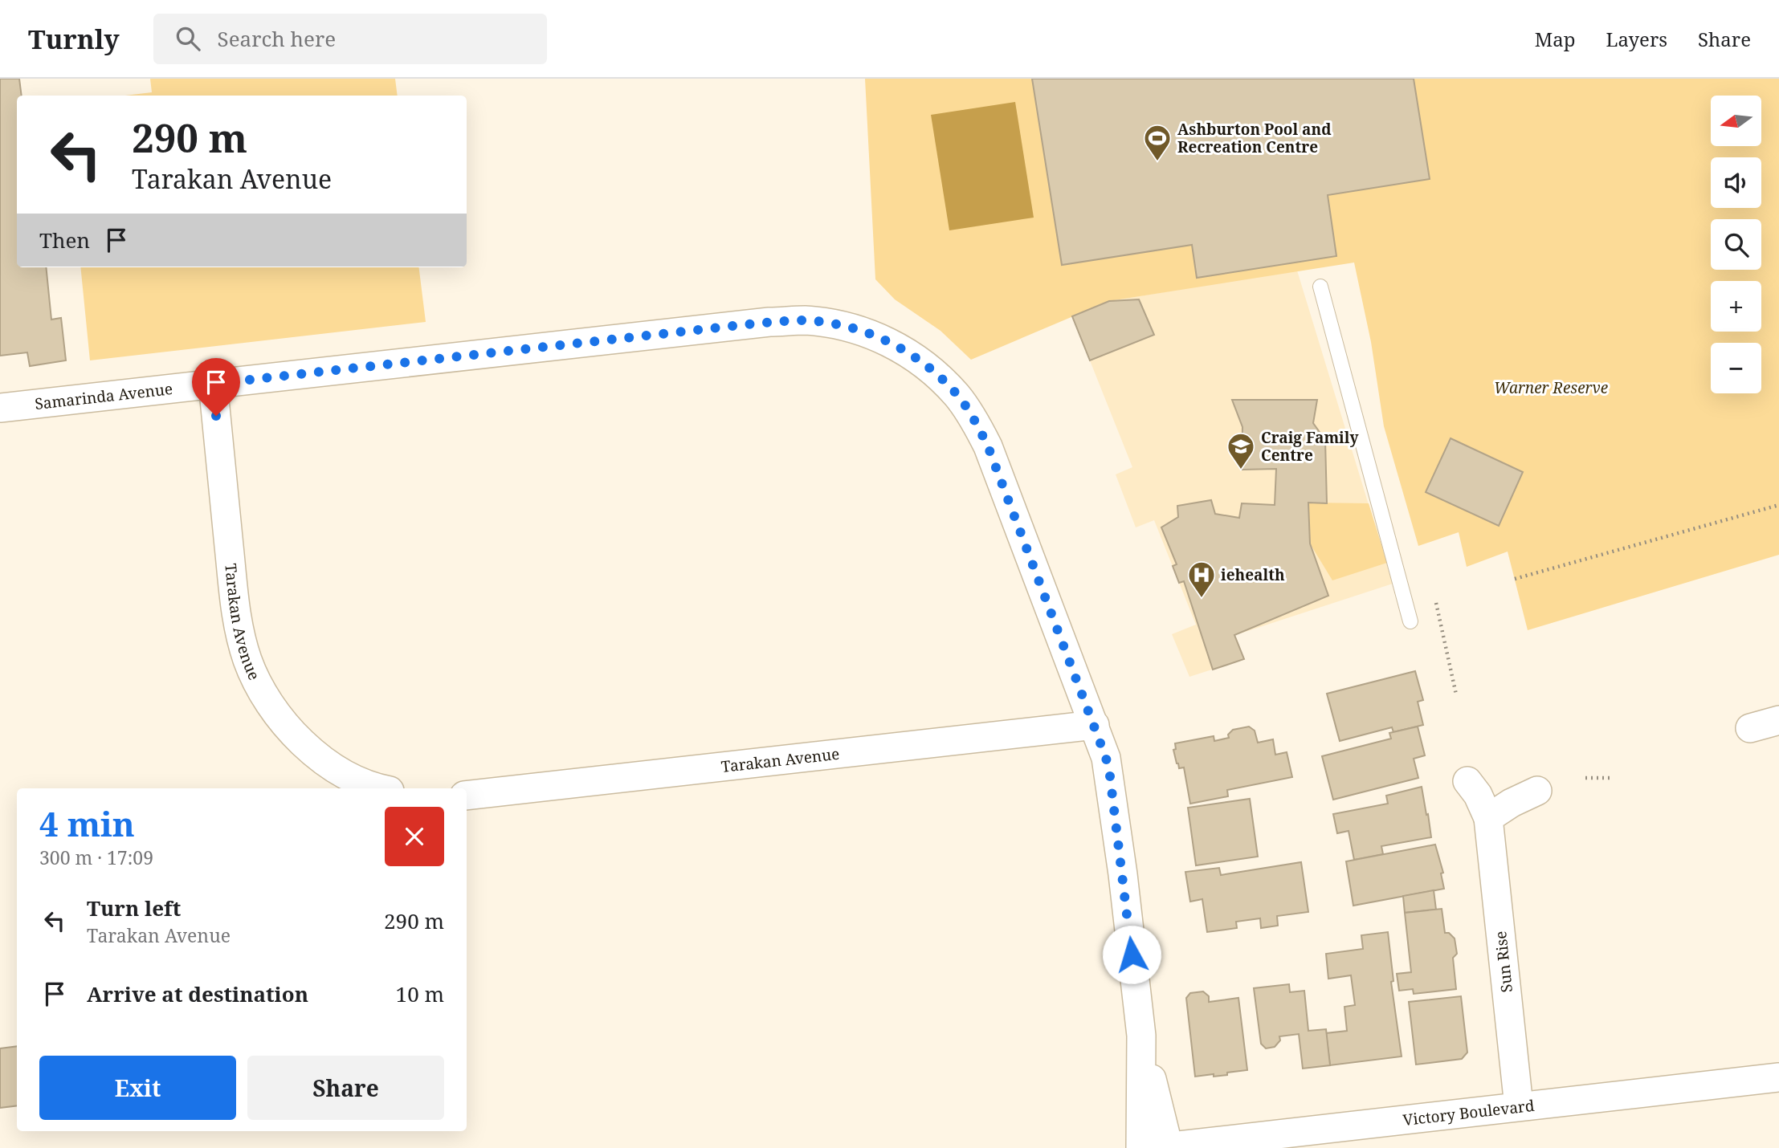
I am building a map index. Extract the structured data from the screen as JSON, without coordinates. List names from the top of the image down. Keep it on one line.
{"streets":{"street":["Samarinda Avenue","Tarakan Avenue","Sun Rise","Victory Boulevard"]},"crossings":[["Samarinda Avenue","Tarakan Avenue"],["Samarinda Avenue","Victory Boulevard"],["Sun Rise","Victory Boulevard"]],"parks":["Warner Reserve"],"places":{"sports":["Ashburton Pool and Recreation Centre"],"school or university":["Craig Family Centre"],"hospital":["iehealth"]},"north":"left","page":{"header":"Turnly","search":"Search here","nav":["Map","Layers","Share"],"map_buttons":["+","−"],"turn":["290 m","Tarakan Avenue"],"then":"Then","heading":["4 min","300 m · 17:09"],"list":[{"name":"Turn left","note":"Tarakan Avenue","value":"290 m"},{"name":"Arrive at destination","value":"10 m"}],"buttons":["Exit","Share"]}}
